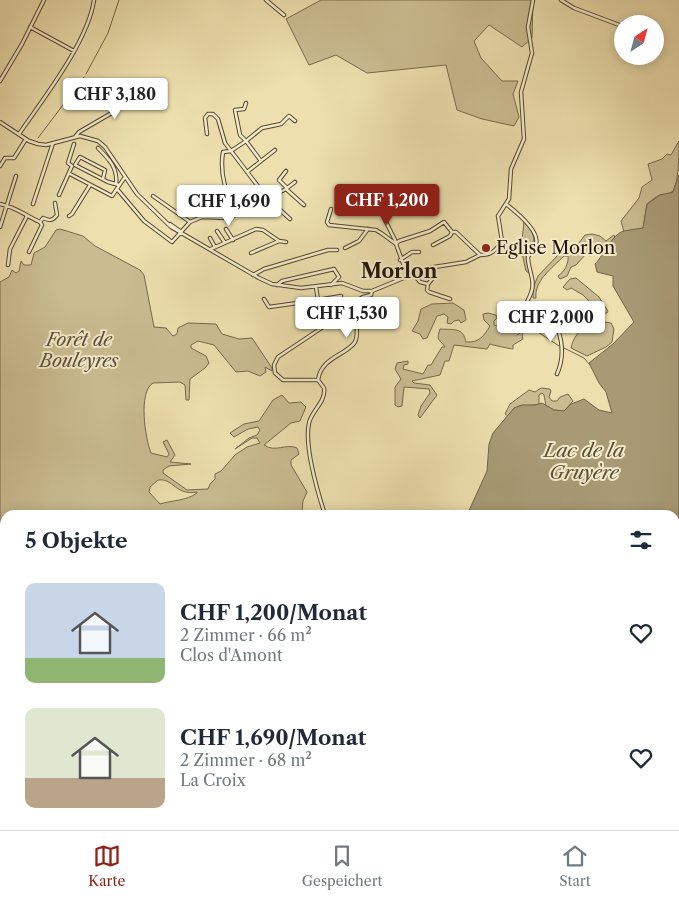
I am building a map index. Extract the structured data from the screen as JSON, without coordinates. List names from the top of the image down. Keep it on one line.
{"districts":["Morlon"],"water":["Lac de la Gruyère"],"parks":["Forêt de Bouleyres"],"places":["Eglise Morlon"],"north":"top right","page":{"price":["CHF 3,180","CHF 1,200","CHF 1,690","CHF 1,530","CHF 2,000"],"heading":"5 Objekte","list":[{"name":"CHF 1,200/Monat","note":"2 Zimmer · 66 m² · Clos d'Amont"},{"name":"CHF 1,690/Monat","note":"2 Zimmer · 68 m² · La Croix"}],"tabs":["Karte","Gespeichert","Start"]}}
